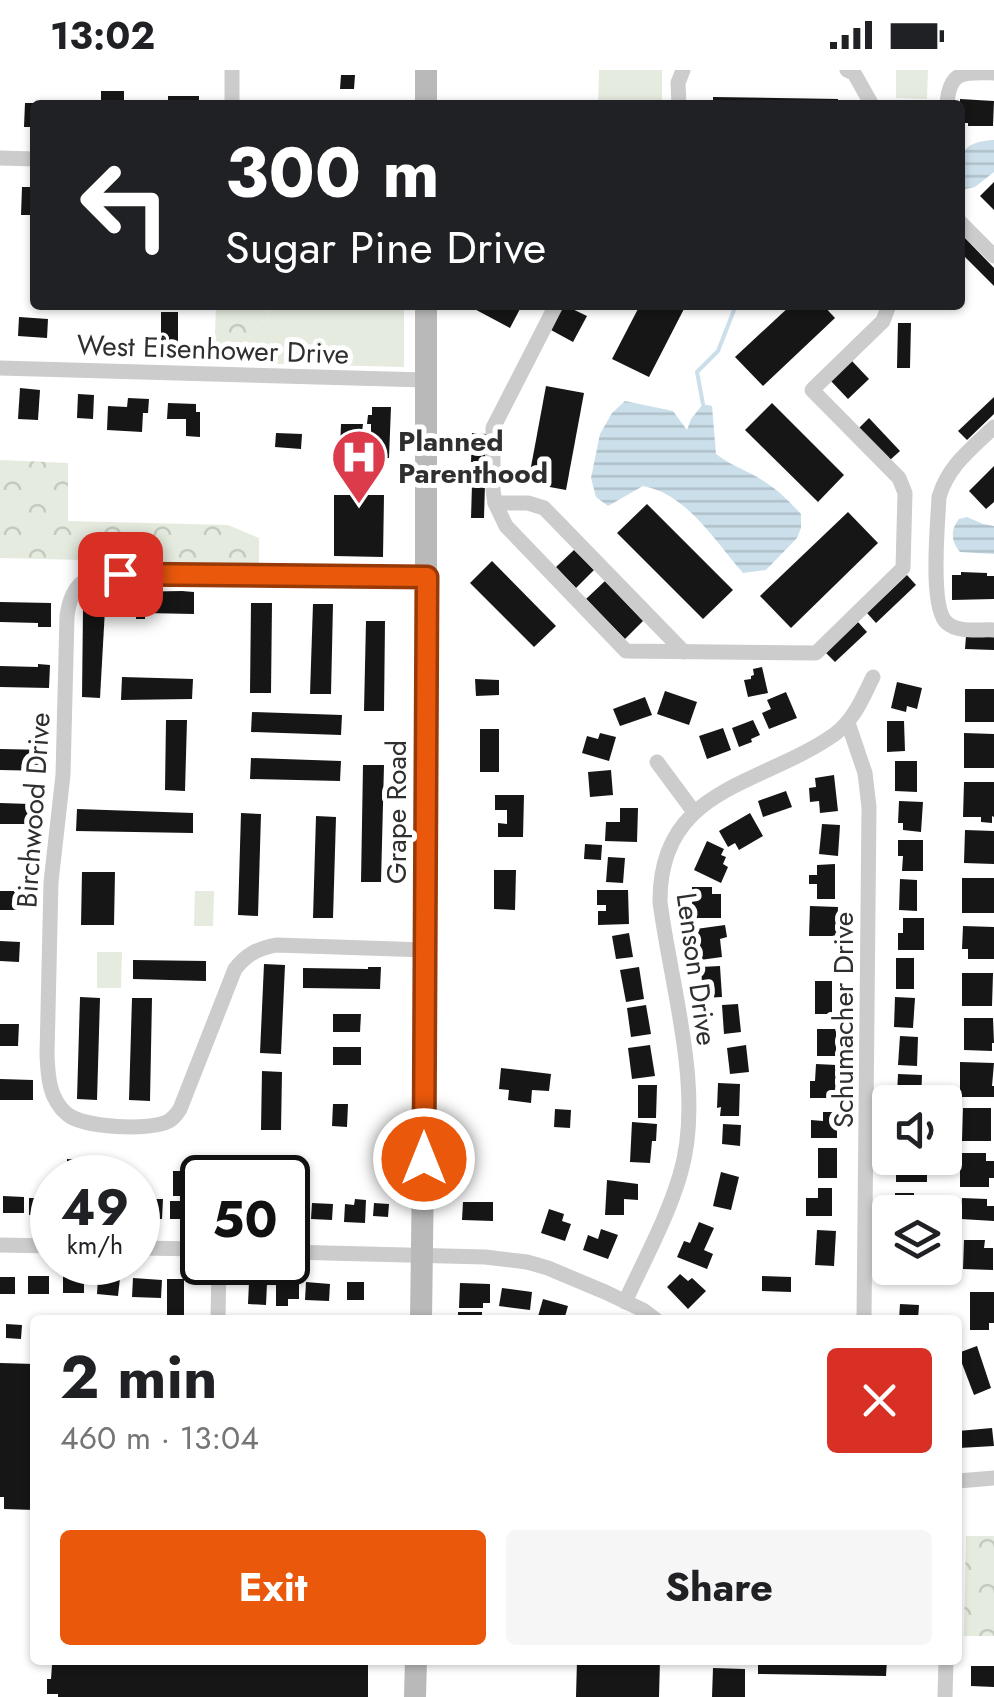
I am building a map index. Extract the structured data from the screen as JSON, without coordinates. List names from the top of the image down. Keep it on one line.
{"streets":{"main road":["Grape Road"],"street":["West Eisenhower Drive","Birchwood Drive","Lenson Drive","Schumacher Drive"]},"crossings":[["West Eisenhower Drive","Grape Road"],["Birchwood Drive","Grape Road"],["Lenson Drive","Schumacher Drive"]],"places":{"hospital":["Planned Parenthood"]},"page":{"status":"13:02","turn":["300 m","Sugar Pine Drive"],"speed":"49 km/h","limit":"50","heading":["2 min","460 m · 13:04"],"buttons":["Exit","Share"]}}
